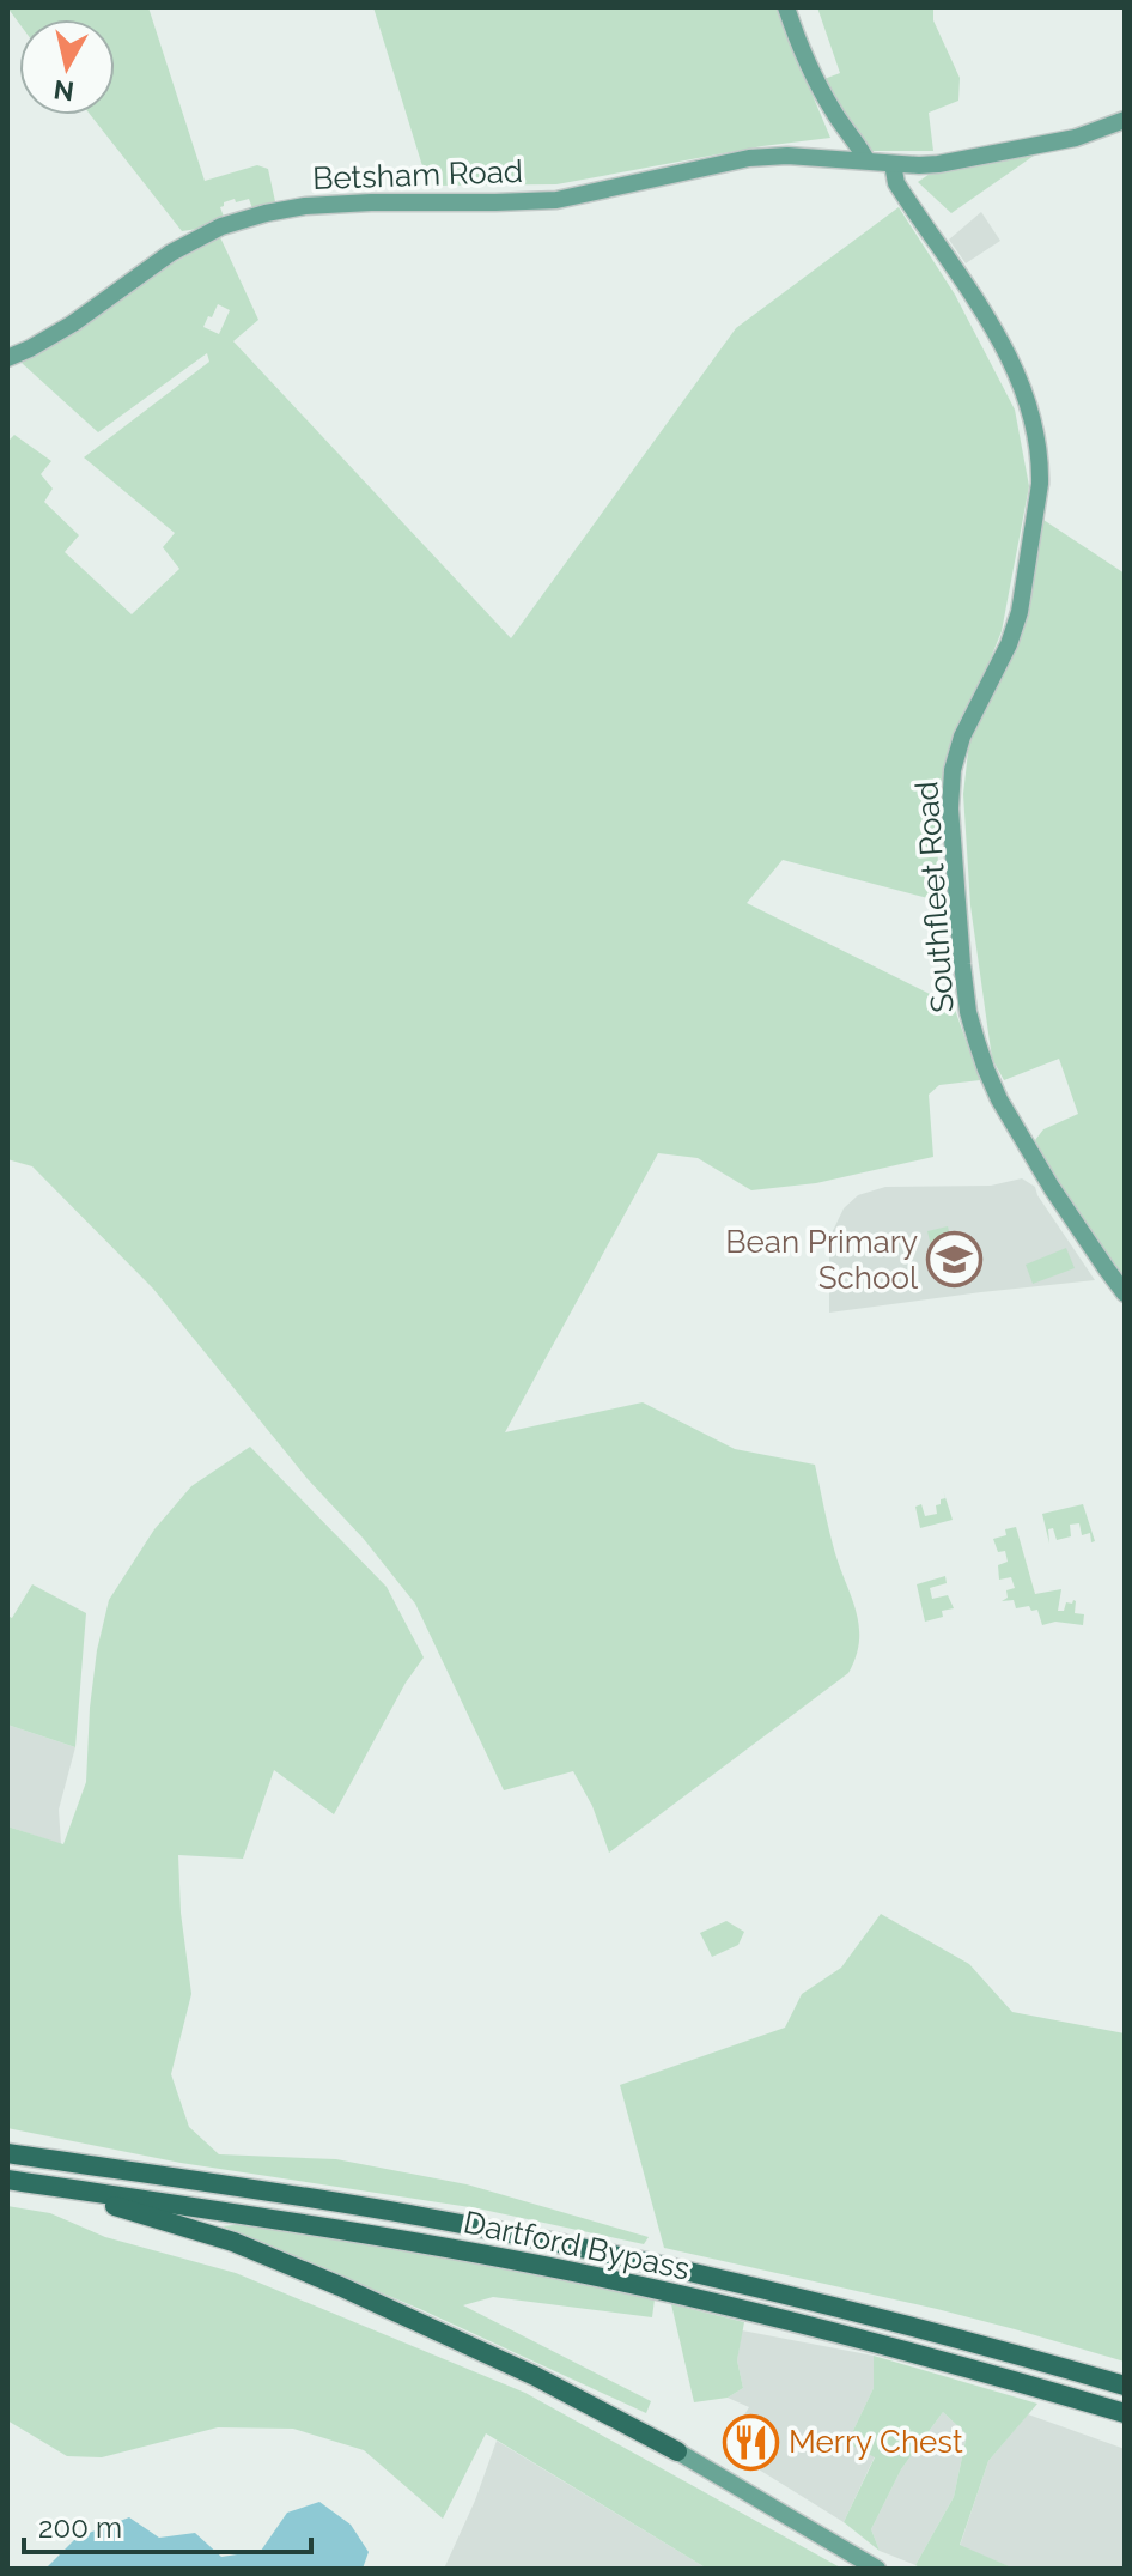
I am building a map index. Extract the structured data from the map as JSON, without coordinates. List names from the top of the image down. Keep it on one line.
{"streets":{"highway":["Dartford Bypass"],"main road":["Betsham Road","Southfleet Road"]},"crossings":[["Betsham Road","Southfleet Road"]],"places":{"school or university":["Bean Primary School"],"restaurant":["Merry Chest"]},"scale_bar":"200 m","north":"bottom"}
